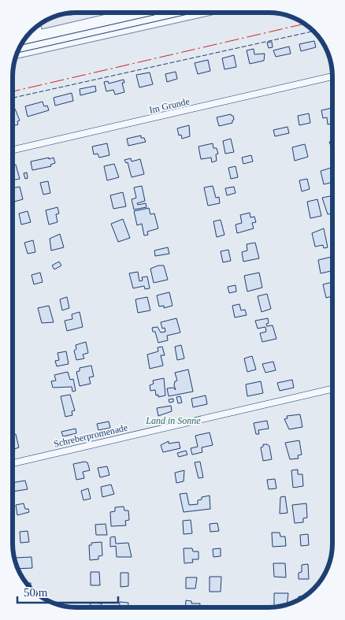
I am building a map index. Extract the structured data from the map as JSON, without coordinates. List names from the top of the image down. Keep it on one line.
{"streets":{"lane":["Im Grunde","Schreberpromenade"]},"parks":["Land in Sonne"],"scale_bar":"50 m"}
